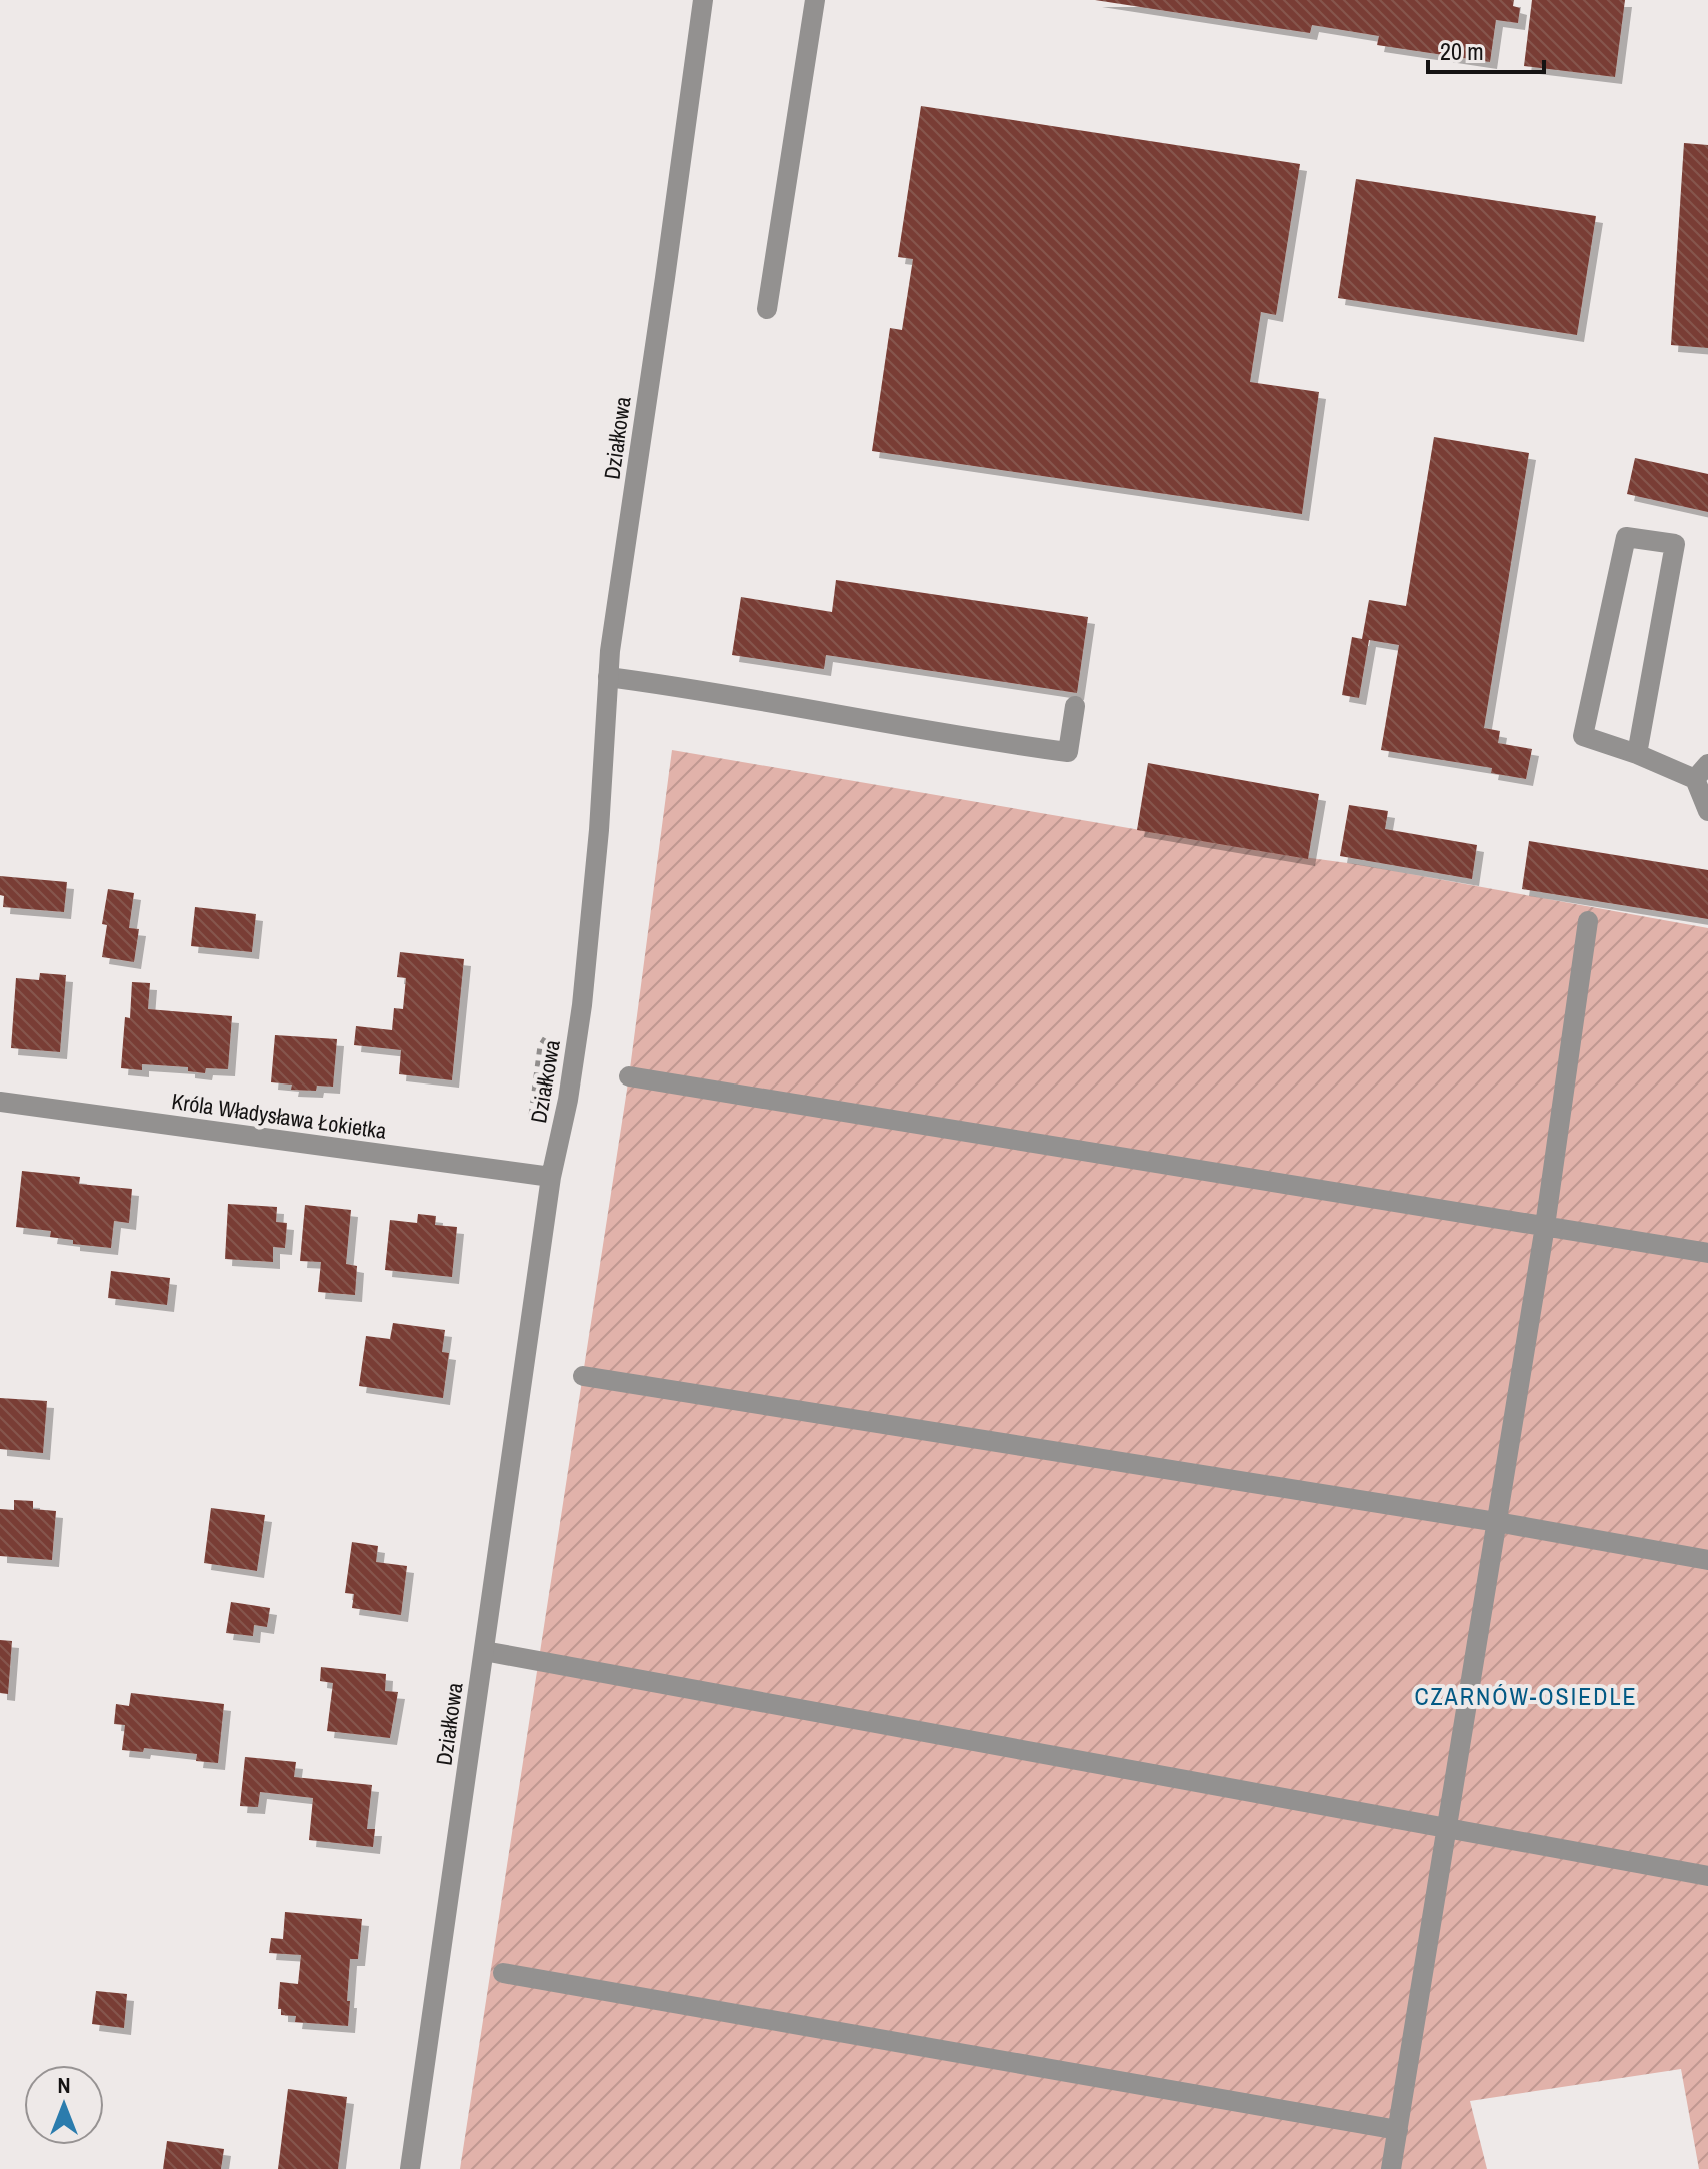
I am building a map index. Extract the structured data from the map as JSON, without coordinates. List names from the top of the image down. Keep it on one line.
{"streets":{"street":["Działkowa","Króla Władysława Łokietka"]},"crossings":[["Działkowa","Króla Władysława Łokietka"]],"districts":["CZARNÓW-OSIEDLE"],"scale_bar":"20 m","north":"top"}
